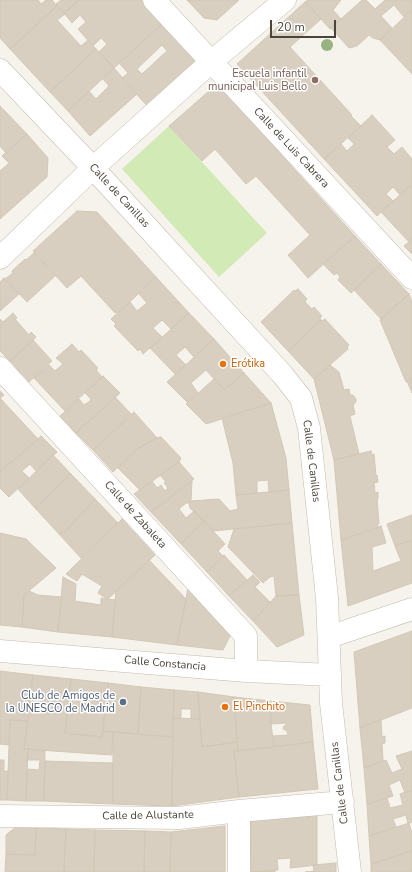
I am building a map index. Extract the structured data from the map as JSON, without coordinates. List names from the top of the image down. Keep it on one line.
{"streets":{"street":["Calle de Luis Cabrera","Calle de Canillas","Calle de Zabaleta","Calle Constancia","Calle de Alustante"]},"crossings":[["Calle de Canillas","Calle Constancia"],["Calle de Canillas","Calle de Alustante"],["Calle de Zabaleta","Calle Constancia"]],"places":["Escuela infantil municipal Luis Bello","Erótika","Club de Amigos de la UNESCO de Madrid","El Pinchito"],"scale_bar":"20 m"}
